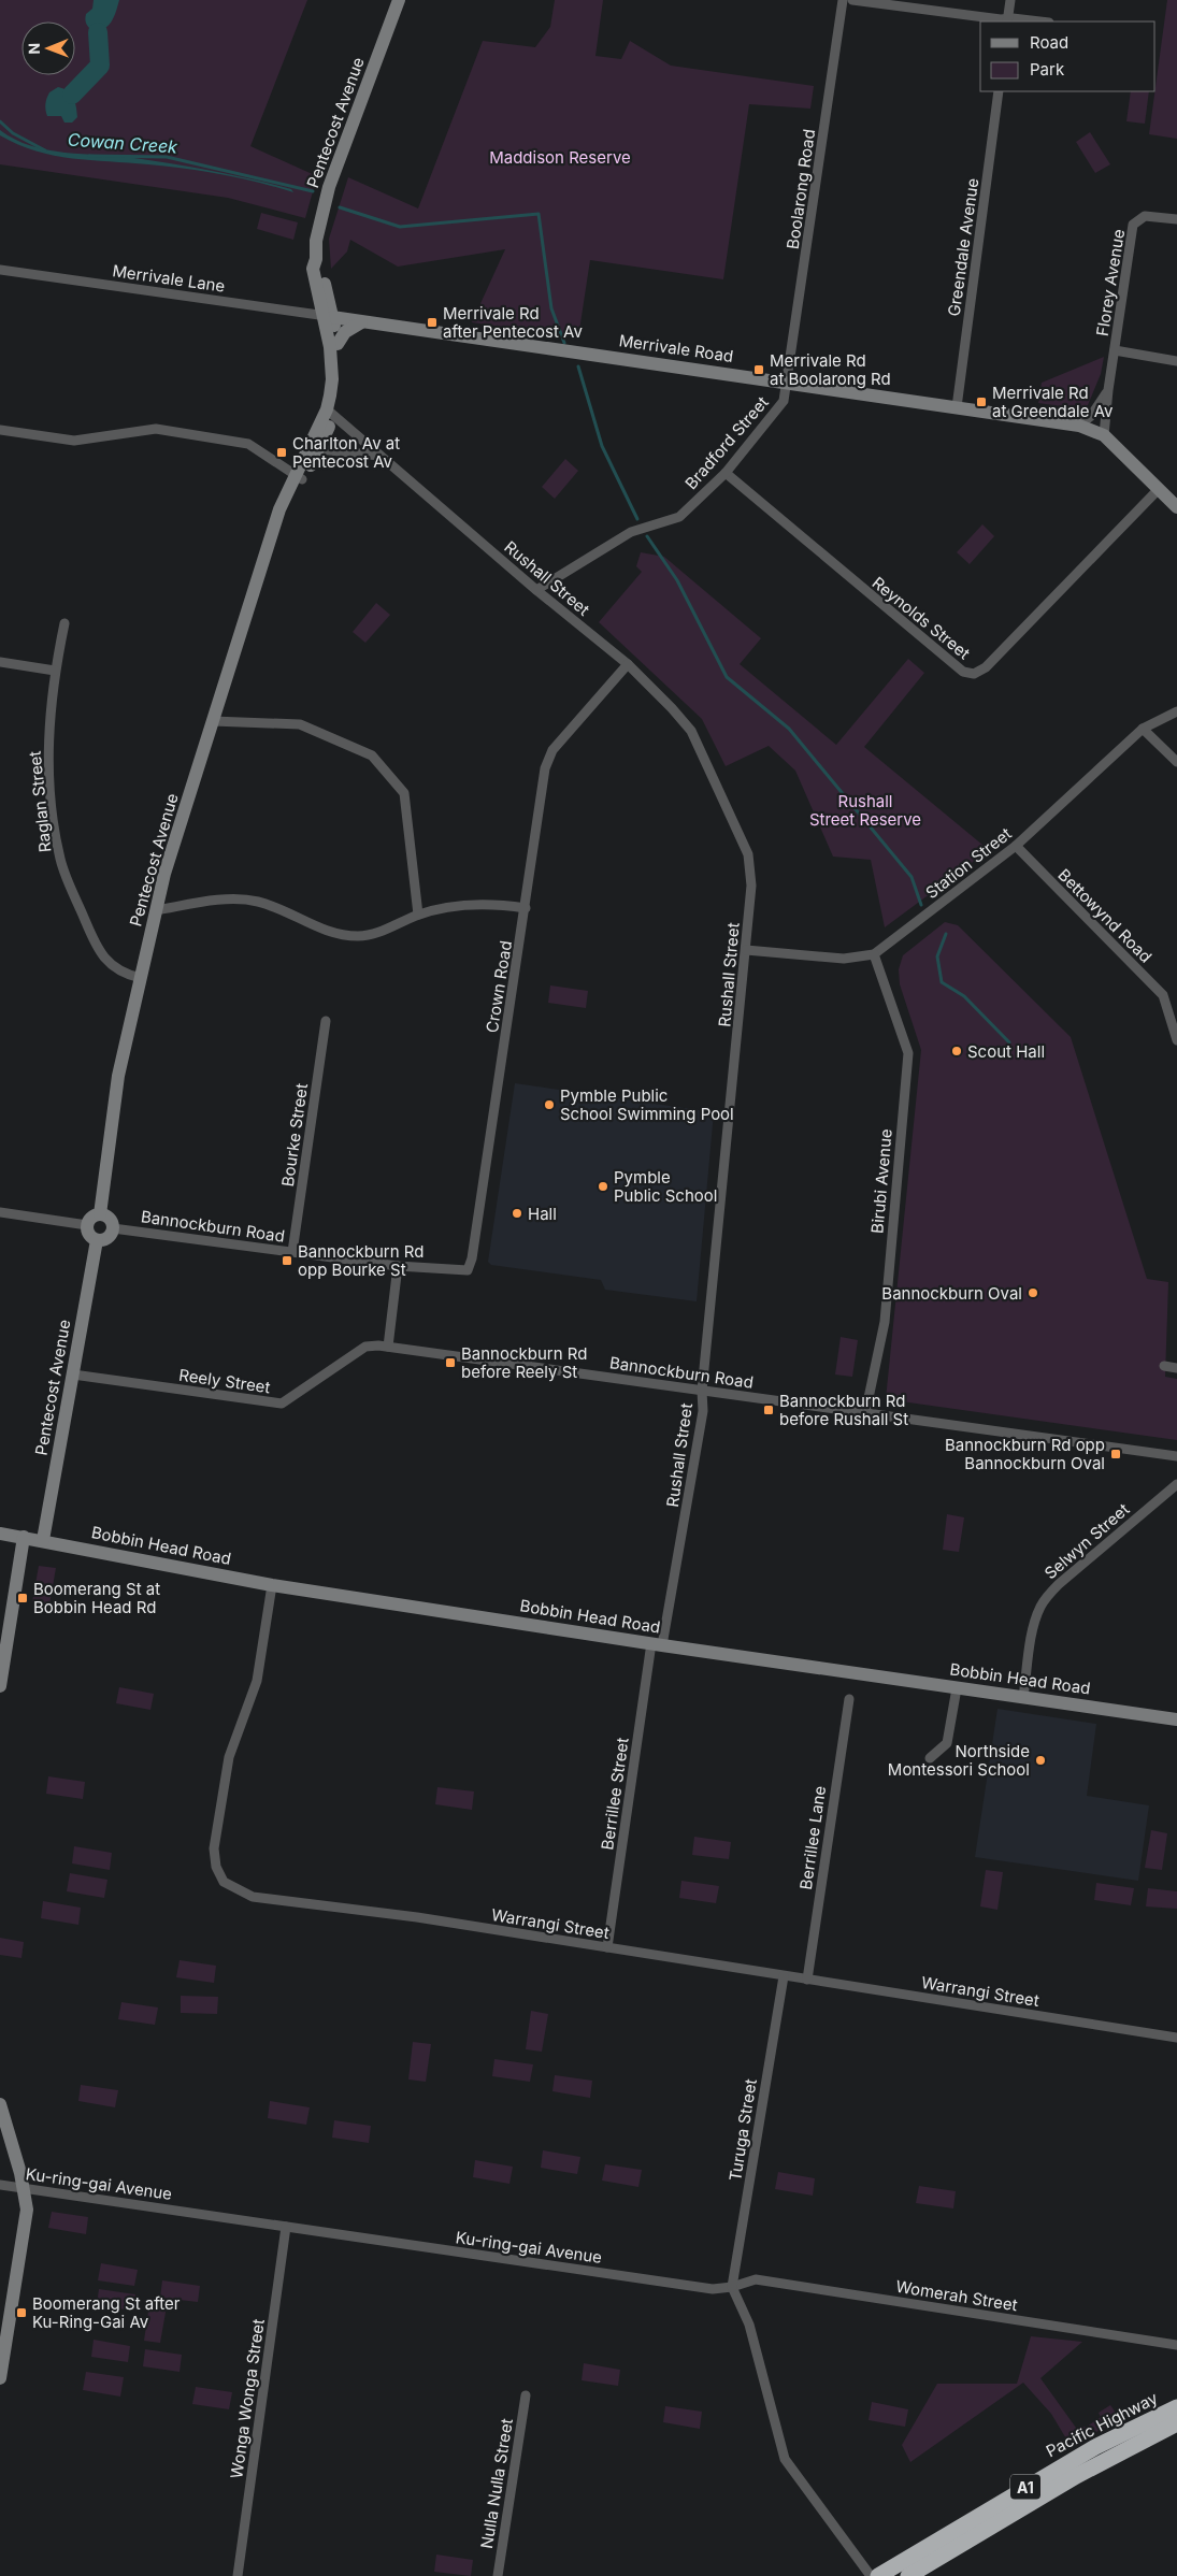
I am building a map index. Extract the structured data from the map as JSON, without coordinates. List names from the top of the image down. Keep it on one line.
{"streets":{"highway":["Pacific Highway","A1"],"street":["Pentecost Avenue","Boolarong Road","Greendale Avenue","Merrivale Lane","Florey Avenue","Merrivale Road","Bradford Street","Rushall Street","Reynolds Street","Raglan Street","Station Street","Bettowynd Road","Crown Road","Bourke Street","Birubi Avenue","Bannockburn Road","Reely Street","Selwyn Street","Bobbin Head Road","Berrillee Street","Berrillee Lane","Warrangi Street","Turuga Street","Ku-ring-gai Avenue","Womerah Street","Wonga Wonga Street","Nulla Nulla Street"]},"crossings":[["Pentecost Avenue","Merrivale Lane"],["Pentecost Avenue","Merrivale Road"],["Pentecost Avenue","Rushall Street"],["Pentecost Avenue","Raglan Street"],["Pentecost Avenue","Bannockburn Road"],["Pentecost Avenue","Reely Street"],["Pentecost Avenue","Bobbin Head Road"],["Boolarong Road","Merrivale Road"],["Boolarong Road","Bradford Street"],["Greendale Avenue","Merrivale Road"],["Merrivale Lane","Merrivale Road"],["Florey Avenue","Merrivale Road"],["Merrivale Road","Bradford Street"],["Merrivale Road","Reynolds Street"],["Bradford Street","Rushall Street"],["Bradford Street","Reynolds Street"],["Rushall Street","Station Street"],["Rushall Street","Crown Road"],["Rushall Street","Bannockburn Road"],["Rushall Street","Bobbin Head Road"],["Rushall Street","Berrillee Street"],["Station Street","Bettowynd Road"],["Station Street","Birubi Avenue"],["Crown Road","Bannockburn Road"],["Bourke Street","Bannockburn Road"],["Birubi Avenue","Bannockburn Road"],["Bannockburn Road","Reely Street"],["Selwyn Street","Bobbin Head Road"],["Bobbin Head Road","Berrillee Street"],["Bobbin Head Road","Warrangi Street"],["Berrillee Street","Warrangi Street"],["Berrillee Lane","Warrangi Street"],["Warrangi Street","Turuga Street"],["Turuga Street","Ku-ring-gai Avenue"],["Turuga Street","Womerah Street"],["Ku-ring-gai Avenue","Womerah Street"],["Ku-ring-gai Avenue","Wonga Wonga Street"]],"water":["Cowan Creek"],"parks":["Maddison Reserve","Rushall Street Reserve"],"places":{"transit":["Merrivale Rd after Pentecost Av","Merrivale Rd at Boolarong Rd","Merrivale Rd at Greendale Av","Charlton Av at Pentecost Av","Bannockburn Rd opp Bourke St","Bannockburn Rd before Reely St","Bannockburn Rd before Rushall St","Bannockburn Rd opp Bannockburn Oval","Boomerang St at Bobbin Head Rd","Boomerang St after Ku-Ring-Gai Av"],"other":["Scout Hall","Pymble Public School Swimming Pool","Pymble Public School","Hall","Bannockburn Oval","Northside Montessori School"]},"legend":["Road","Park"],"north":"left"}
